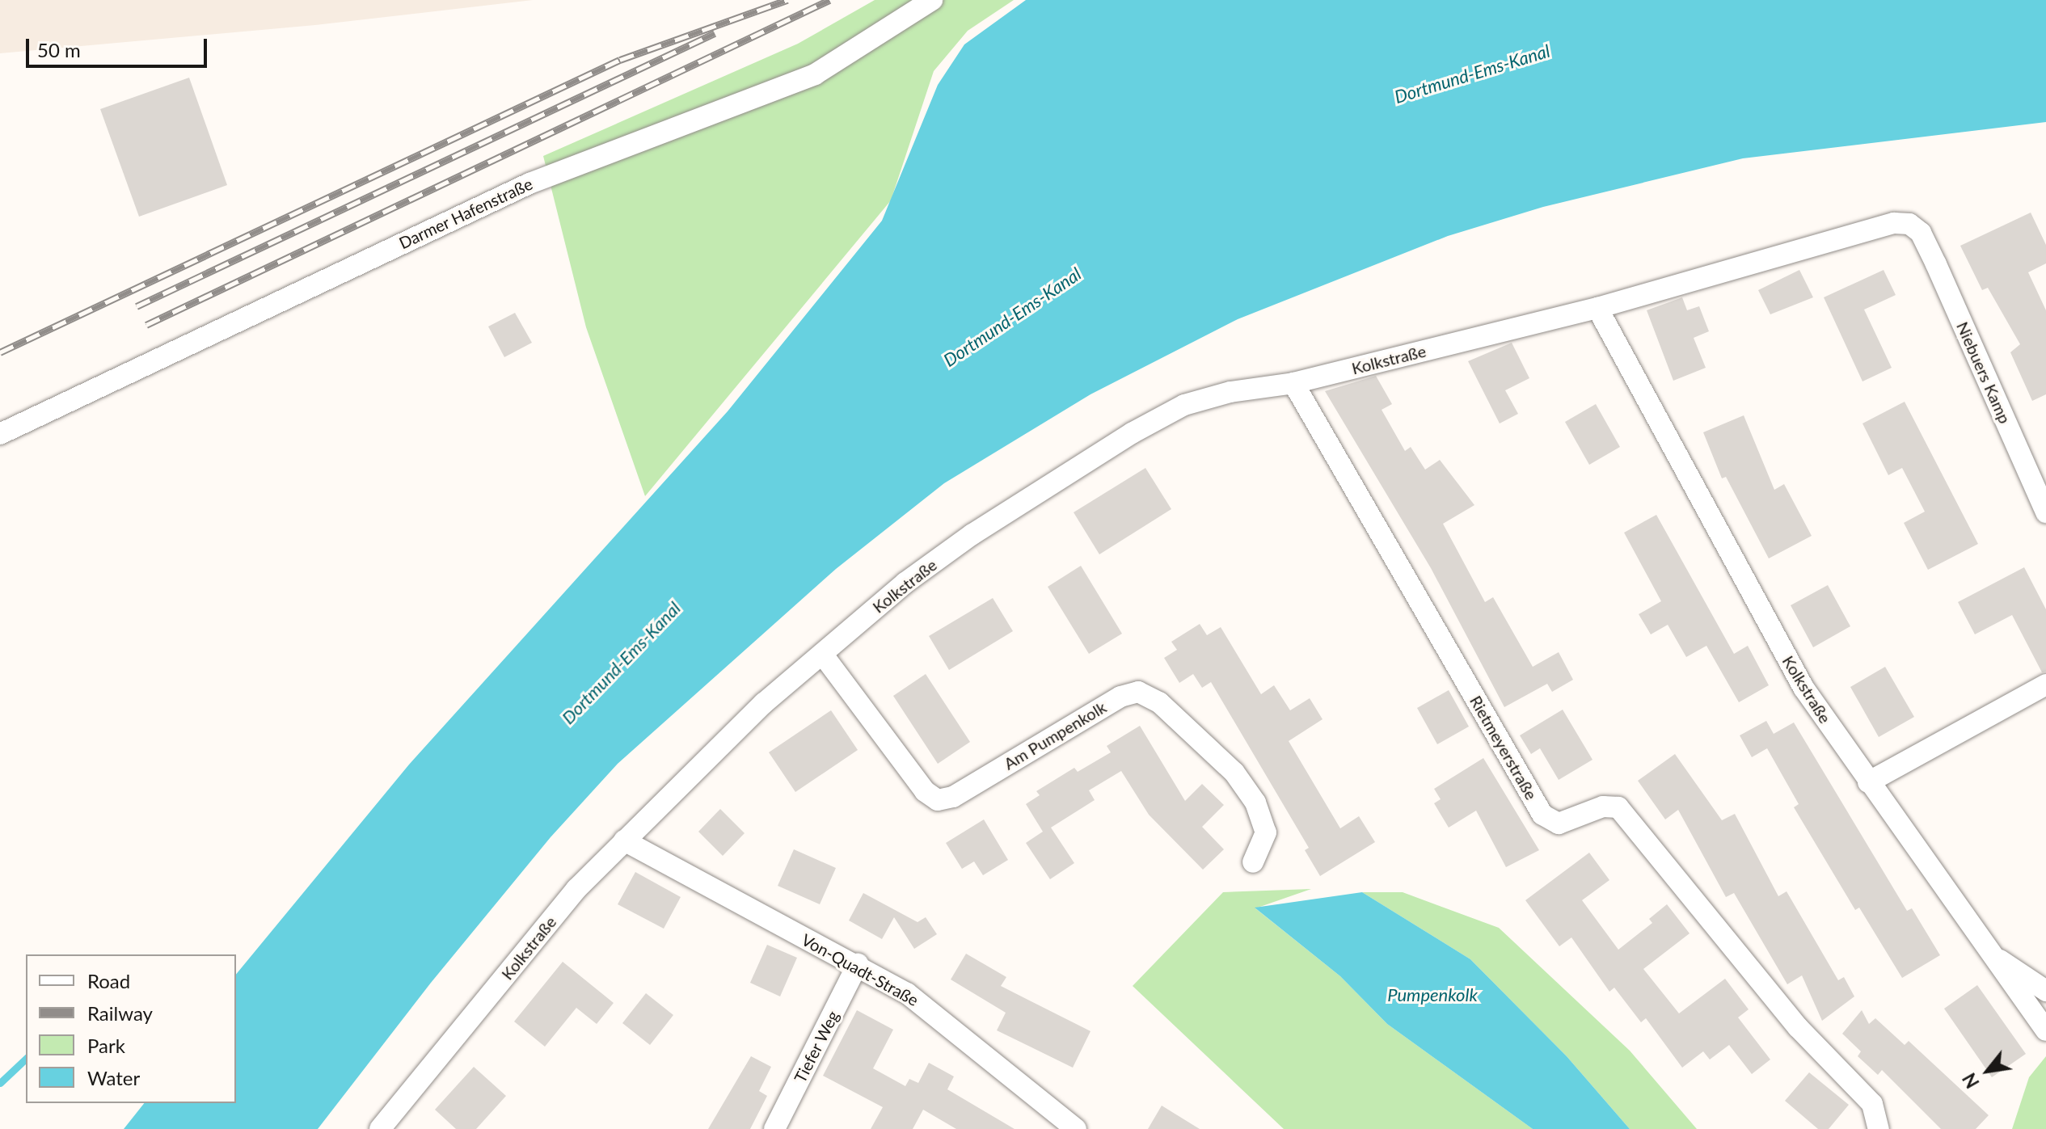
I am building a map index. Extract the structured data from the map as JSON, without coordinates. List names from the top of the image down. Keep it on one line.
{"streets":{"street":["Darmer Hafenstraße","Kolkstraße","Niebuers Kamp","Am Pumpenkolk","Rietmeyerstraße","Von-Quadt-Straße","Tiefer Weg"]},"crossings":[["Kolkstraße","Niebuers Kamp"],["Kolkstraße","Am Pumpenkolk"],["Kolkstraße","Rietmeyerstraße"],["Kolkstraße","Von-Quadt-Straße"],["Von-Quadt-Straße","Tiefer Weg"]],"water":["Dortmund-Ems-Kanal","Pumpenkolk"],"legend":["Road","Railway","Park","Water"],"scale_bar":"50 m","north":"bottom left"}
